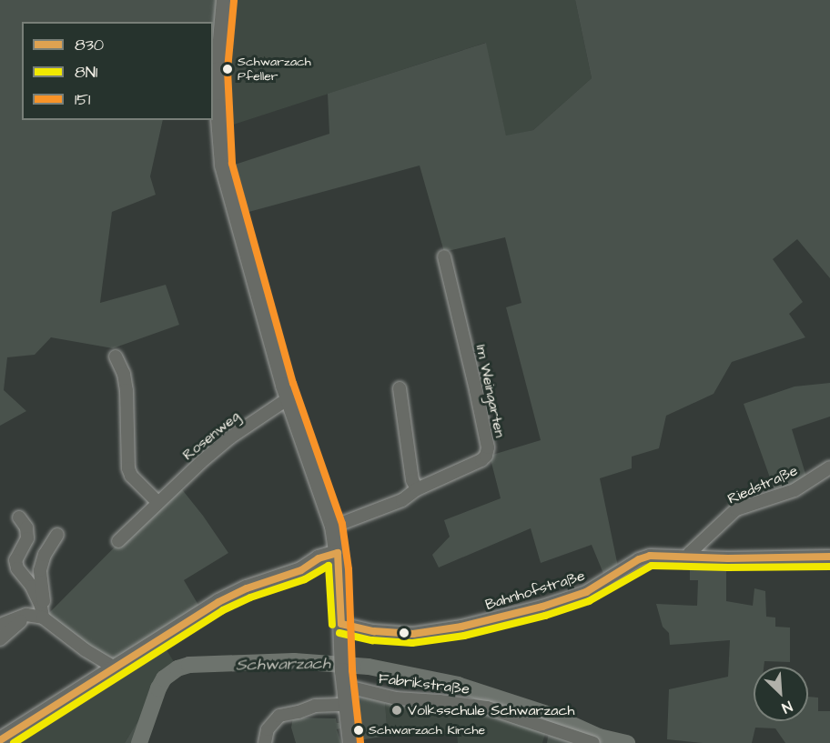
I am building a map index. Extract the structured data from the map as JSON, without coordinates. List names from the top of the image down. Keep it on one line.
{"streets":{"street":["Im Weingarten","Rosenweg","Riedstraße","Bahnhofstraße","Fabrikstraße"]},"crossings":[["Riedstraße","Bahnhofstraße"]],"water":["Schwarzach"],"places":["Schwarzach Pfeller","Volksschule Schwarzach","Schwarzach Kirche"],"lines":["transit line 151","transit line 830","transit line 8N1"],"legend":["830","8N1","151"],"north":"bottom right"}
